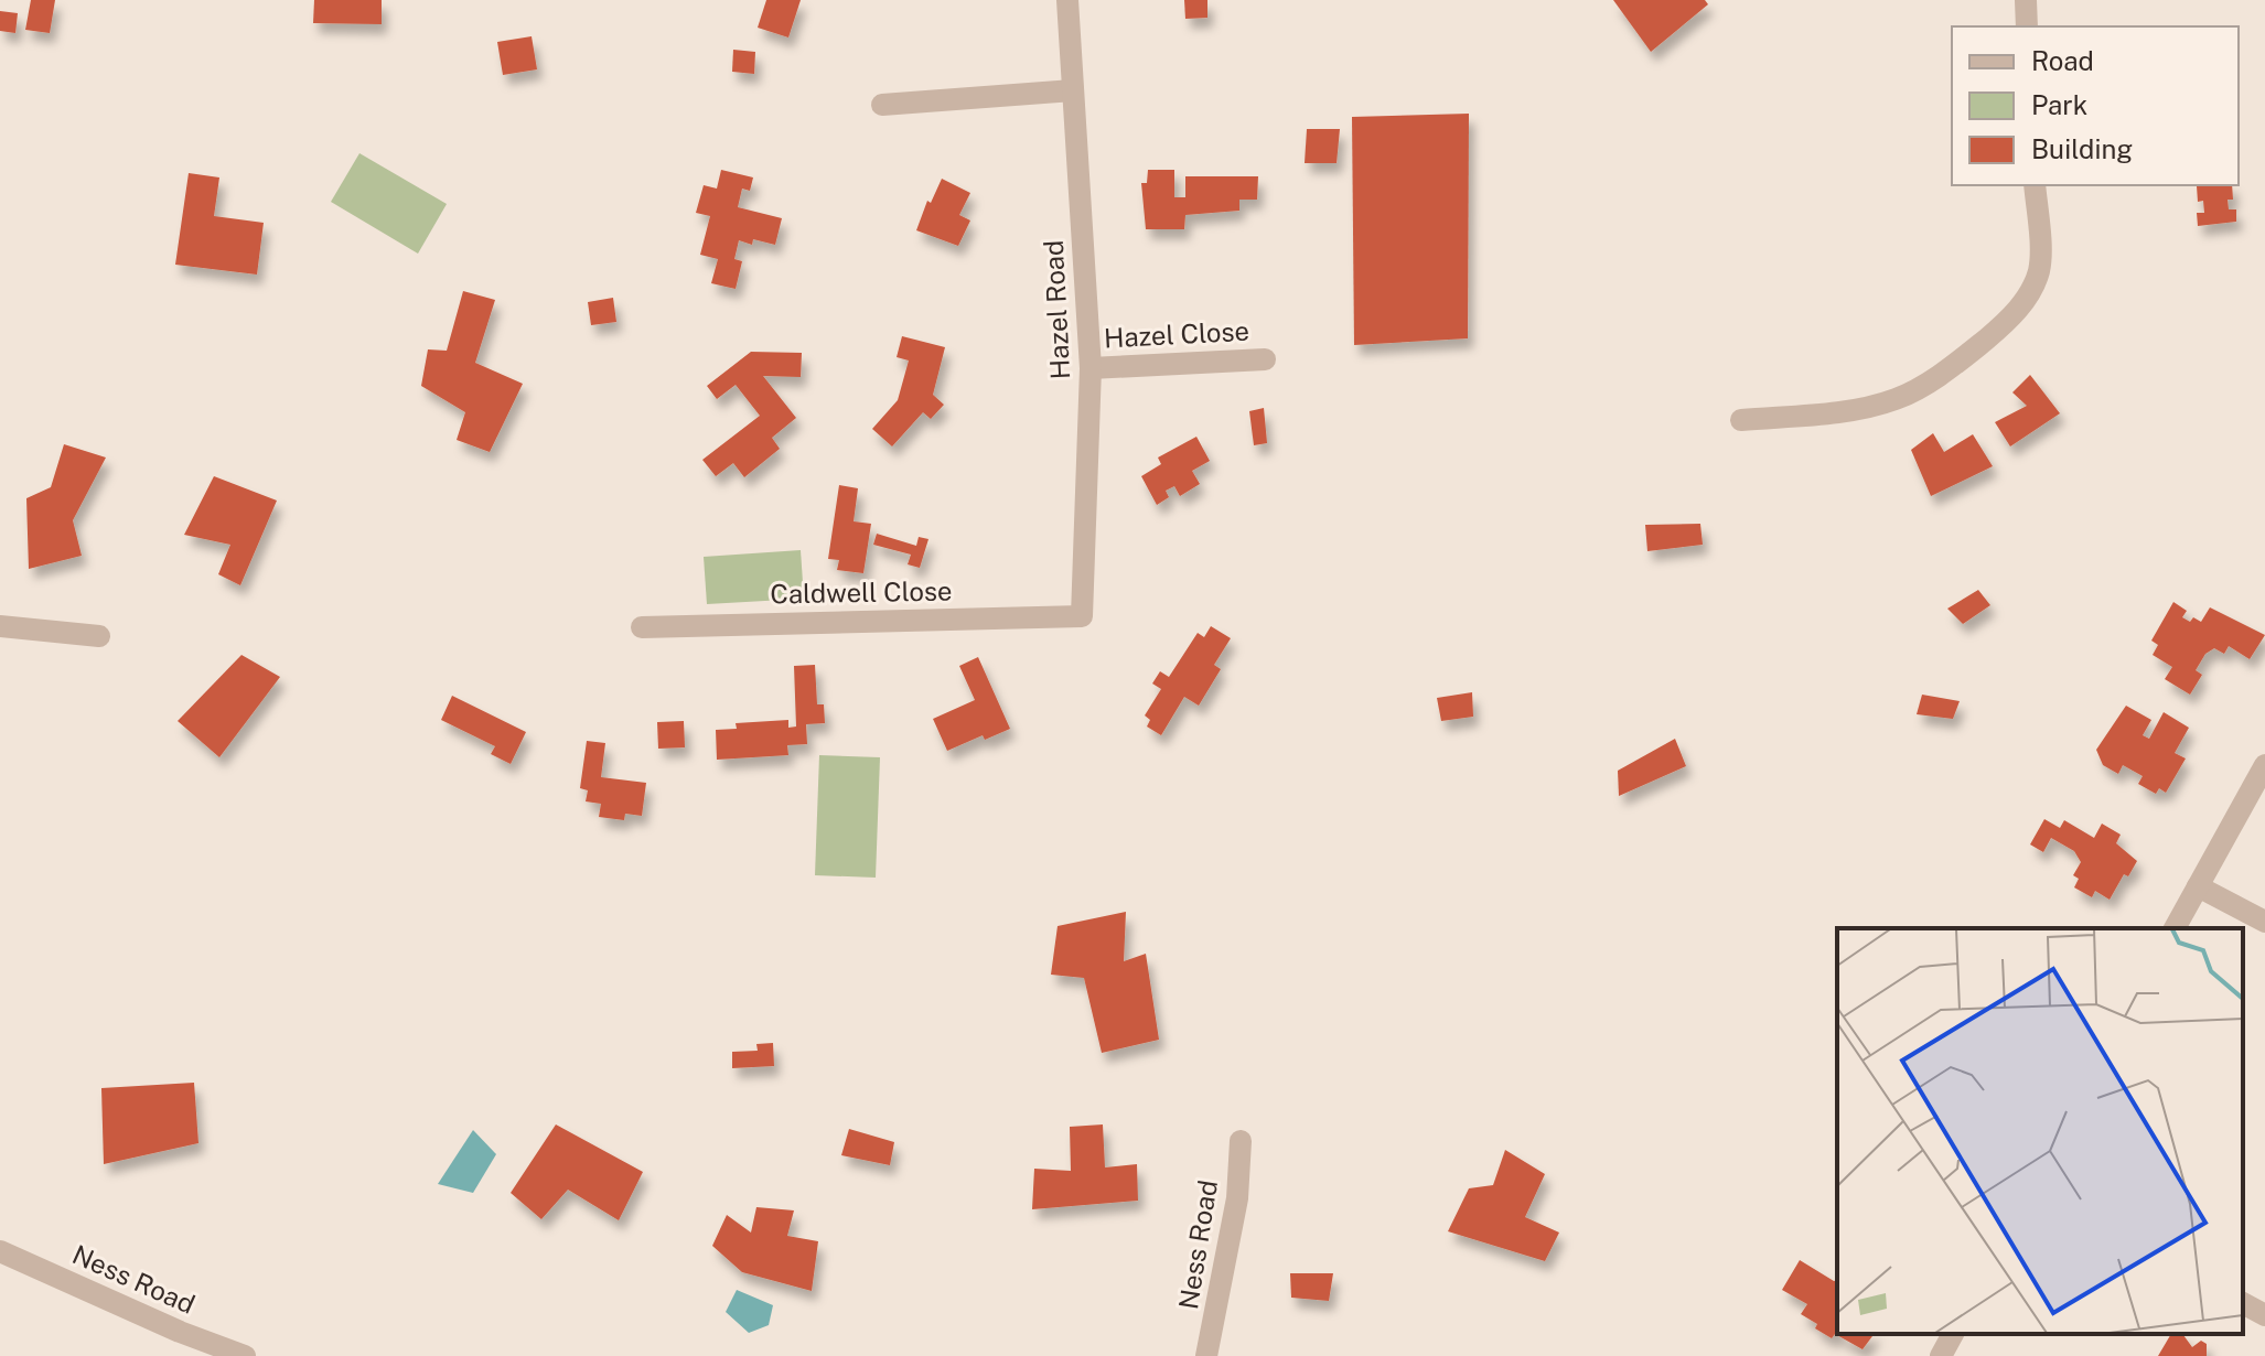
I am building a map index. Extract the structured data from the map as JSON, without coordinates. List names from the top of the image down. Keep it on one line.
{"streets":{"street":["Hazel Road","Hazel Close","Caldwell Close","Ness Road"]},"crossings":[["Hazel Road","Hazel Close"],["Hazel Road","Caldwell Close"]],"legend":["Road","Park","Building"]}
